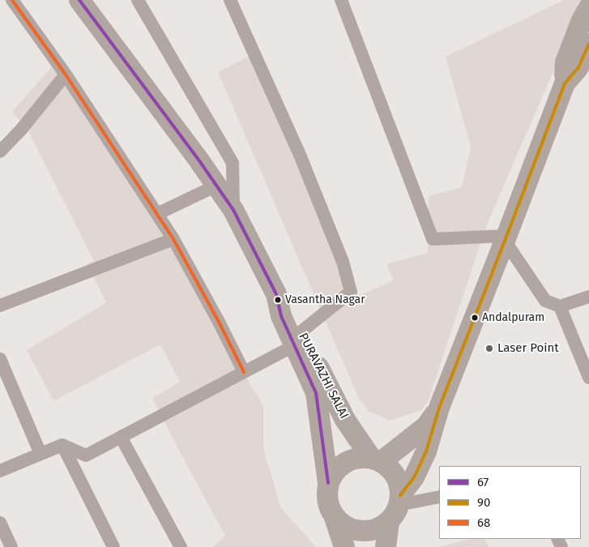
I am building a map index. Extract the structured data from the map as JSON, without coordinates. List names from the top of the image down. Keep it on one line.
{"streets":{"main road":["PURAVAZHI SALAI"]},"places":["Vasantha Nagar","Andalpuram","Laser Point"],"lines":["transit line 67","transit line 68","transit line 90"],"legend":["67","90","68"]}
